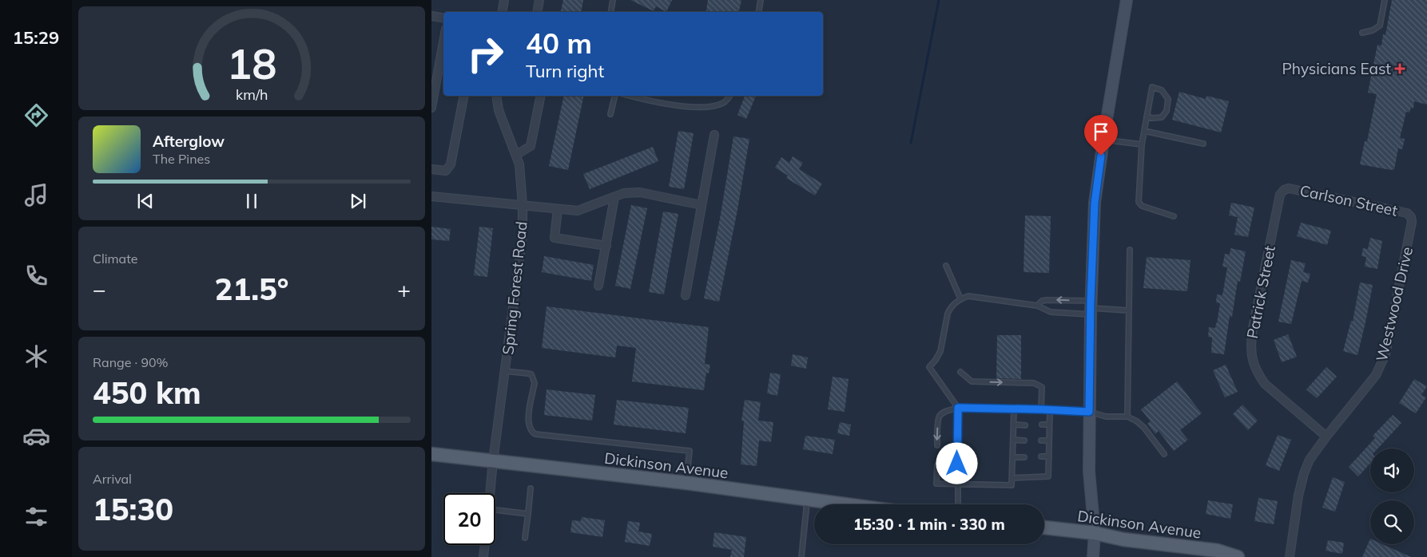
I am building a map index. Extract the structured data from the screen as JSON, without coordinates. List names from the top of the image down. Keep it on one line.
{"streets":{"main road":["Dickinson Avenue"],"street":["Carlson Street","Spring Forest Road","Patrick Street","Westwood Drive"]},"crossings":[["Carlson Street","Patrick Street"],["Carlson Street","Westwood Drive"],["Spring Forest Road","Dickinson Avenue"],["Patrick Street","Westwood Drive"]],"places":{"health":["Physicians East"]},"page":{"tabs":"15:29","turn":["40 m","Turn right"],"song":["Afterglow","The Pines"],"tile":["Climate",["Range · 90%","450 km"],["Arrival","15:30"]],"heat":["−","21.5°","+"],"limit":"20","trip":"15:30 · 1 min · 330 m","gauge":["18","km/h"]}}
